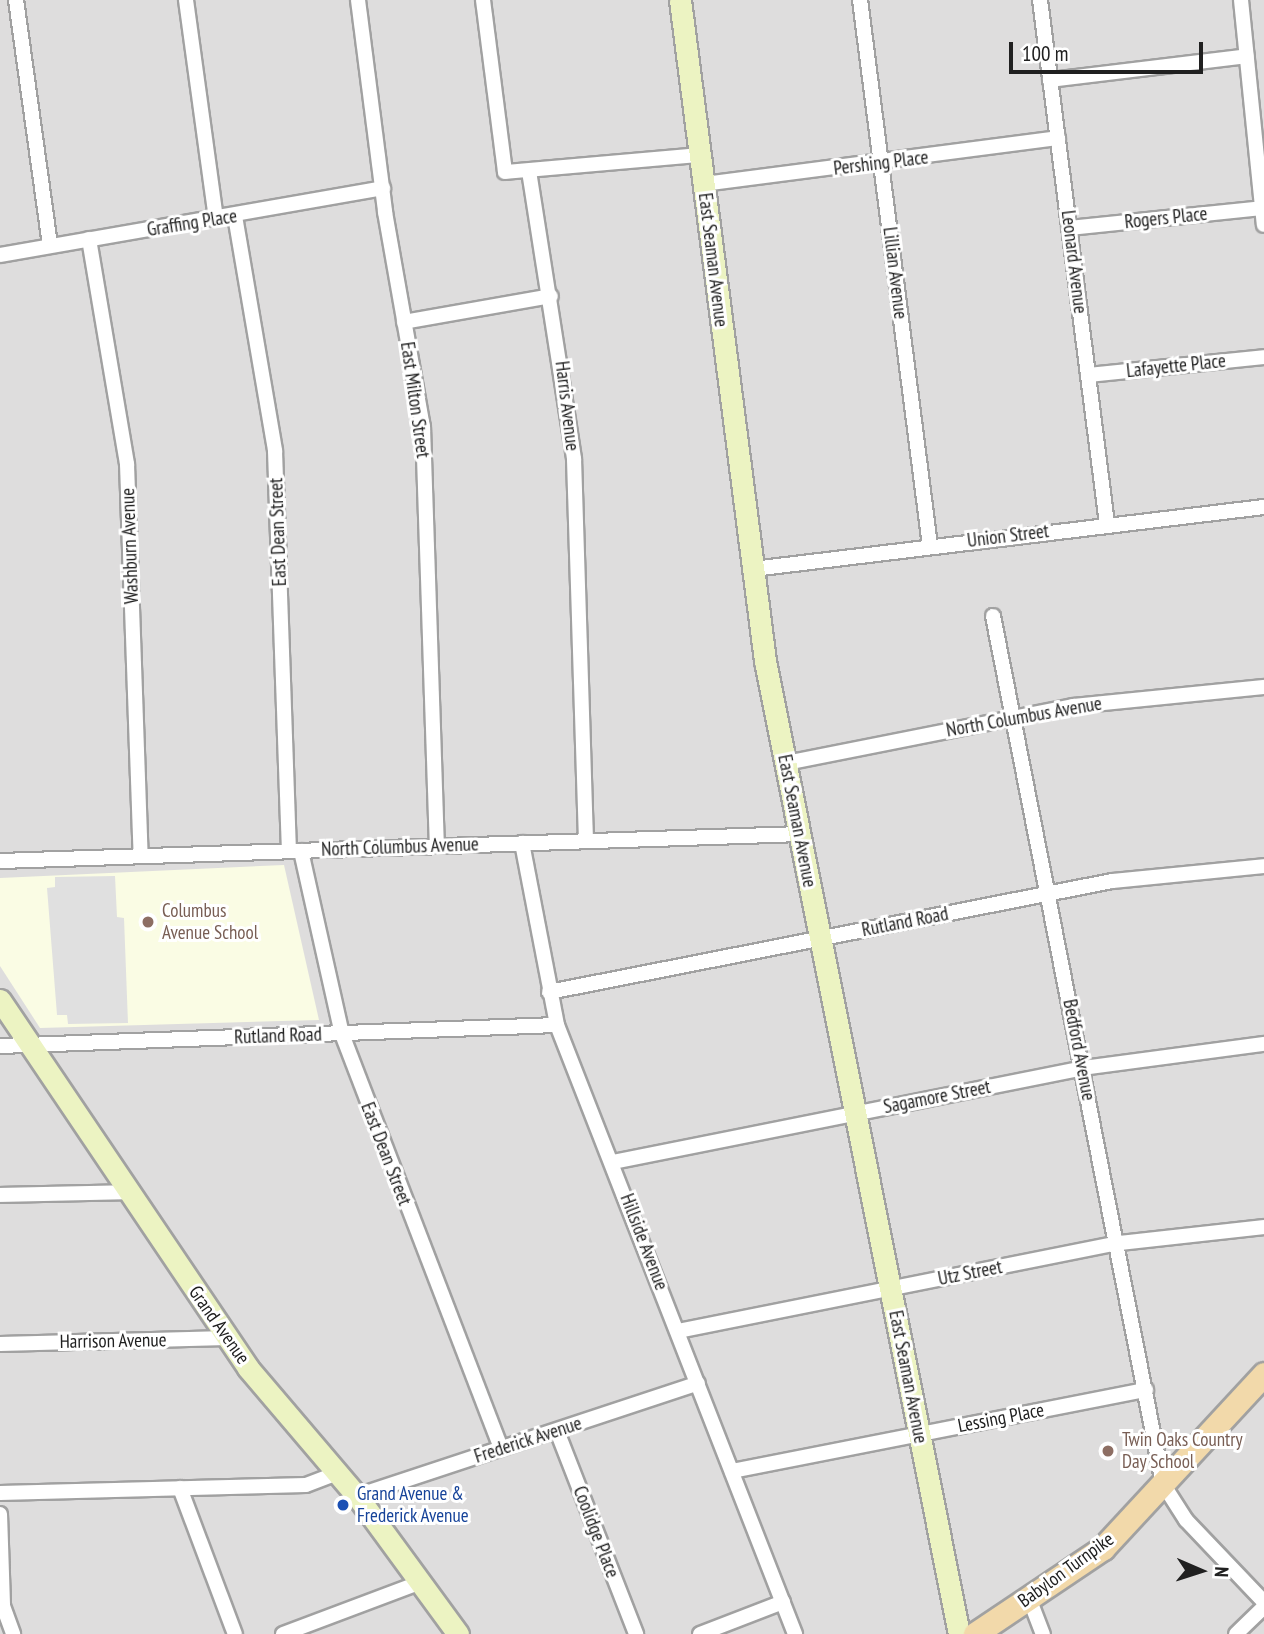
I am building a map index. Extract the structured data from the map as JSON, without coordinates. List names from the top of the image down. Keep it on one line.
{"streets":{"main road":["East Seaman Avenue","Grand Avenue","Babylon Turnpike"],"street":["Pershing Place","Rogers Place","Graffing Place","Leonard Avenue","Lillian Avenue","Lafayette Place","East Milton Street","Harris Avenue","East Dean Street","Union Street","Washburn Avenue","North Columbus Avenue","Rutland Road","Bedford Avenue","Sagamore Street","Hillside Avenue","Utz Street","Harrison Avenue","Lessing Place","Frederick Avenue","Coolidge Place"]},"crossings":[["Pershing Place","East Seaman Avenue"],["Pershing Place","Leonard Avenue"],["Pershing Place","Lillian Avenue"],["Rogers Place","Leonard Avenue"],["Graffing Place","East Milton Street"],["Graffing Place","East Dean Street"],["Graffing Place","Washburn Avenue"],["East Seaman Avenue","Union Street"],["East Seaman Avenue","North Columbus Avenue"],["East Seaman Avenue","Rutland Road"],["East Seaman Avenue","Sagamore Street"],["East Seaman Avenue","Utz Street"],["East Seaman Avenue","Lessing Place"],["Leonard Avenue","Lafayette Place"],["Leonard Avenue","Union Street"],["Lillian Avenue","Union Street"],["East Milton Street","North Columbus Avenue"],["Harris Avenue","North Columbus Avenue"],["East Dean Street","North Columbus Avenue"],["East Dean Street","Rutland Road"],["East Dean Street","Frederick Avenue"],["Washburn Avenue","North Columbus Avenue"],["North Columbus Avenue","Bedford Avenue"],["North Columbus Avenue","Hillside Avenue"],["Rutland Road","Bedford Avenue"],["Rutland Road","Hillside Avenue"],["Rutland Road","Grand Avenue"],["Bedford Avenue","Sagamore Street"],["Bedford Avenue","Utz Street"],["Bedford Avenue","Lessing Place"],["Bedford Avenue","Babylon Turnpike"],["Sagamore Street","Hillside Avenue"],["Hillside Avenue","Utz Street"],["Hillside Avenue","Lessing Place"],["Hillside Avenue","Frederick Avenue"],["Grand Avenue","Harrison Avenue"],["Grand Avenue","Frederick Avenue"],["Frederick Avenue","Coolidge Place"]],"places":["Columbus Avenue School","Twin Oaks Country Day School","Grand Avenue & Frederick Avenue"],"scale_bar":"100 m","north":"right"}
